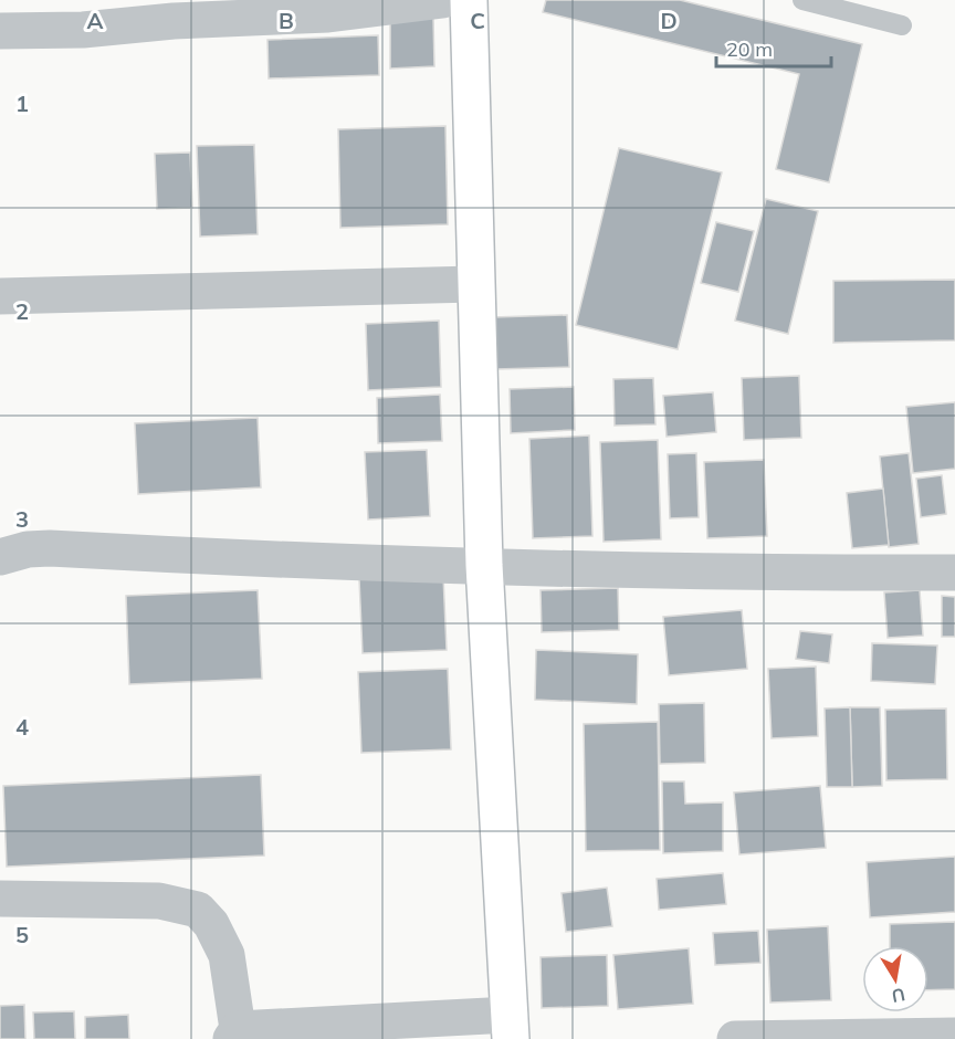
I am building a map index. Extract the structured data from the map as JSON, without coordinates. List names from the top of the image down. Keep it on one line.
{"scale_bar":"20 m","north":"bottom","grid":{"columns":["A","B","C","D"],"rows":["1","2","3","4","5"]}}
